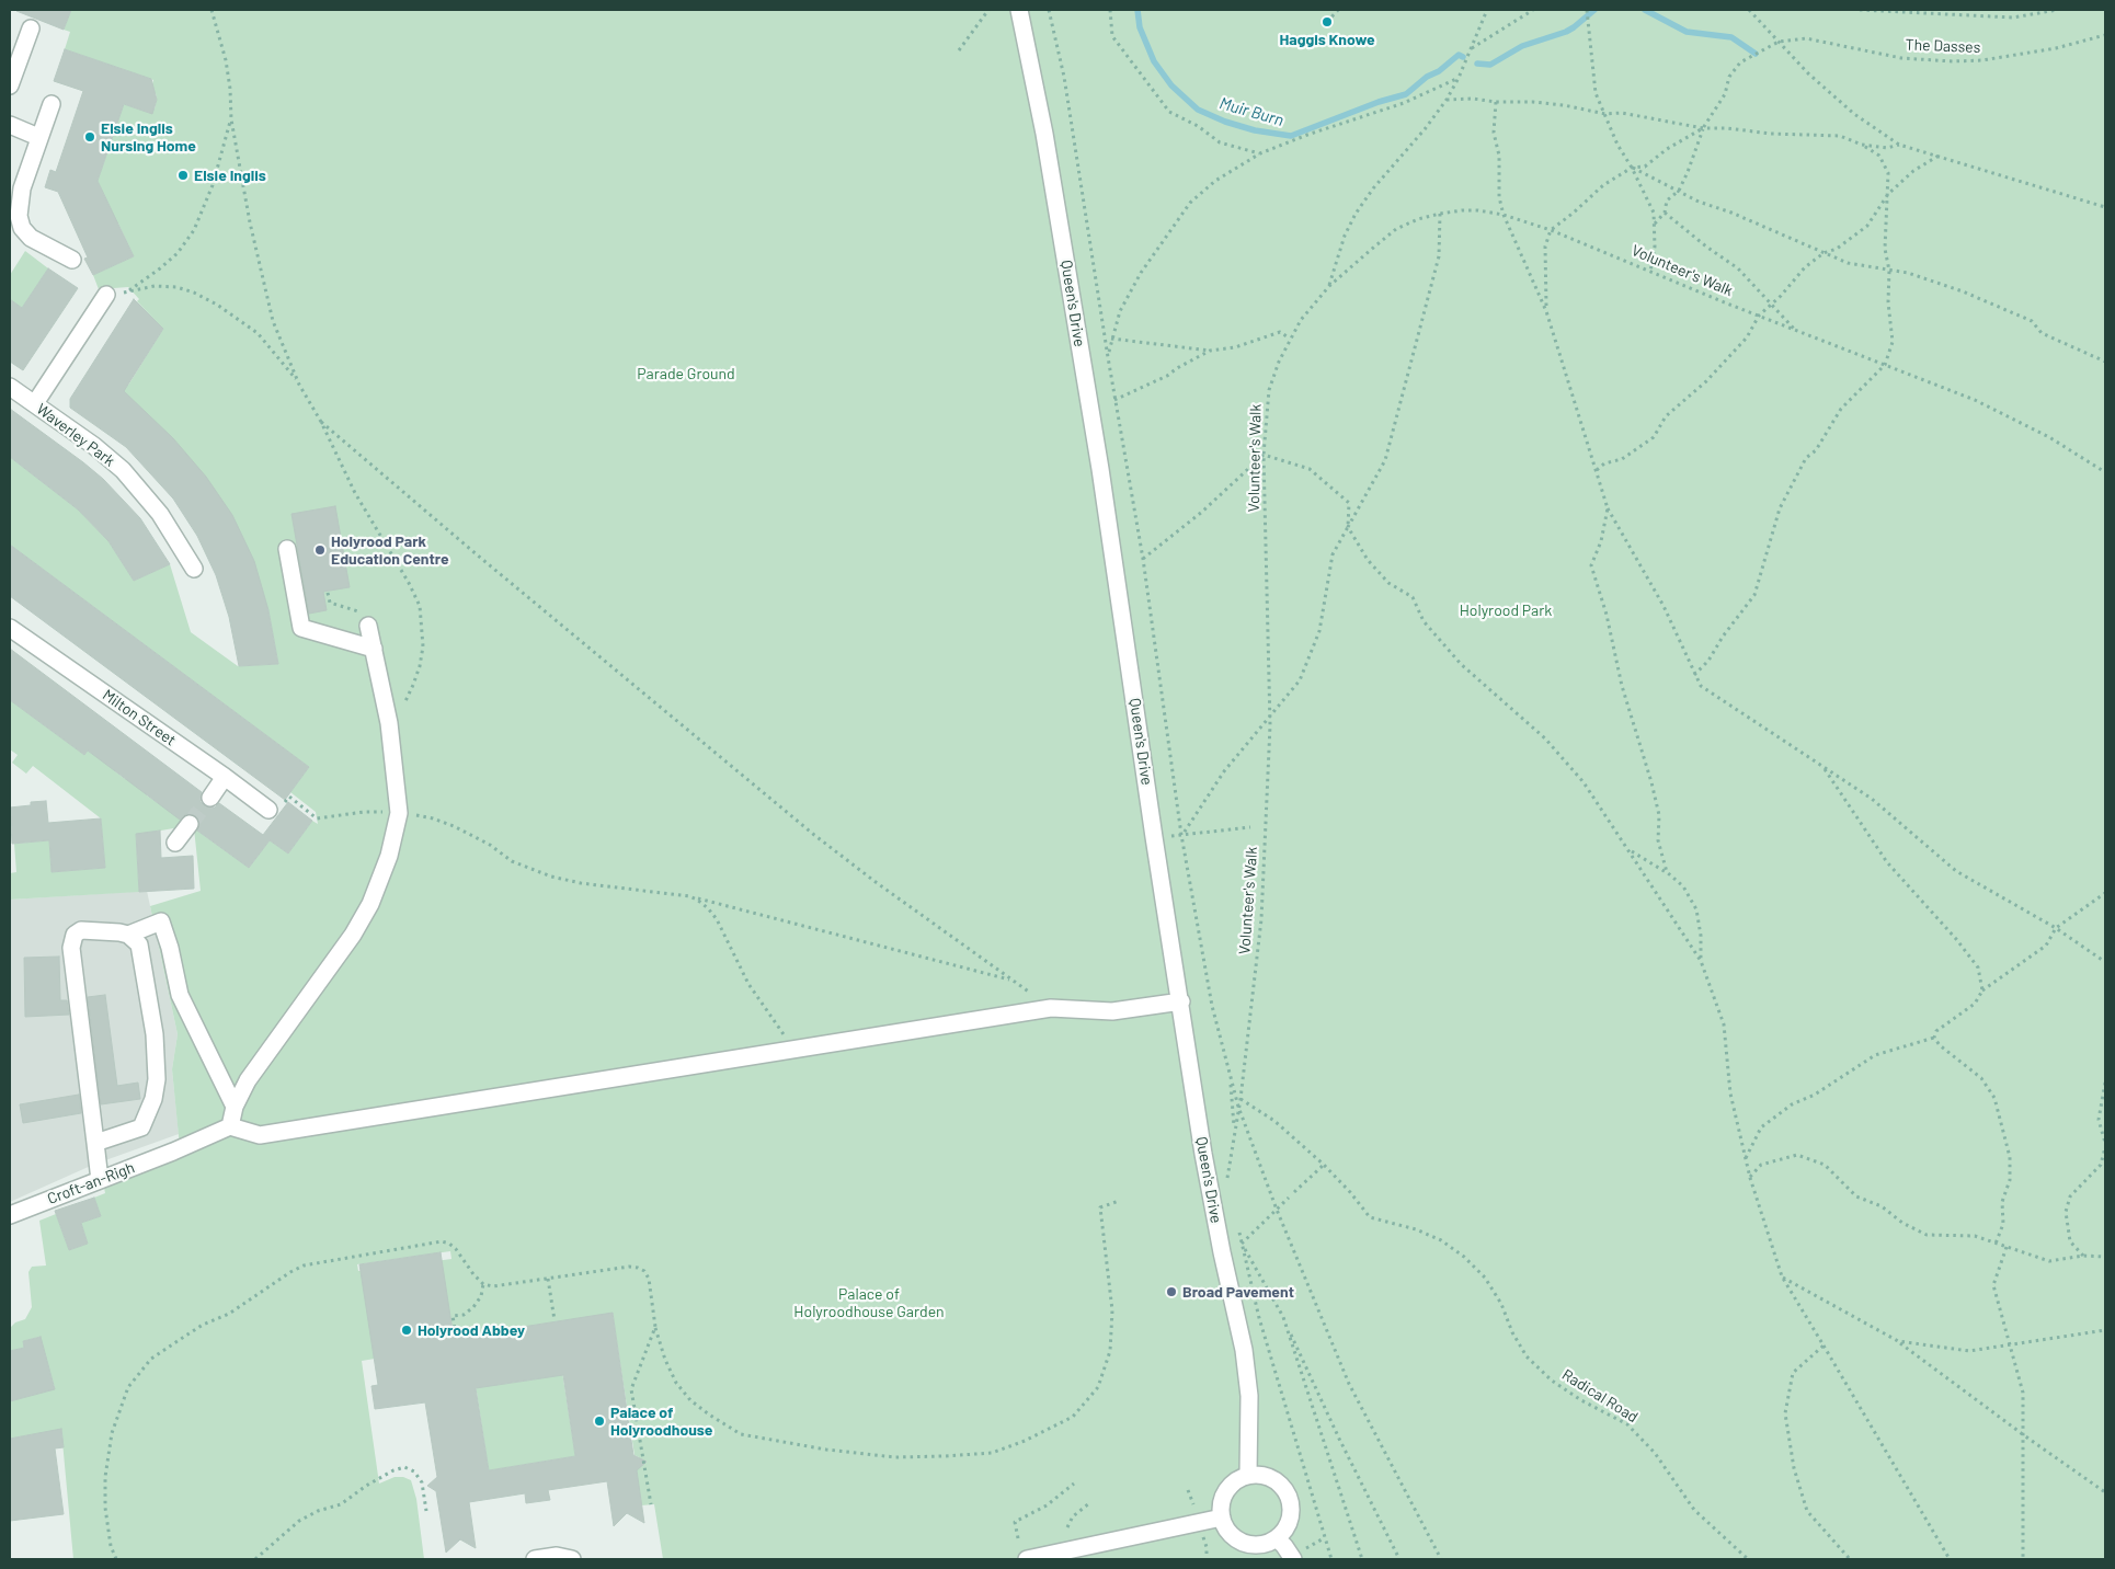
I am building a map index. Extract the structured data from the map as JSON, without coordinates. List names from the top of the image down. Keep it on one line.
{"streets":{"street":["Queen's Drive","Waverley Park","Milton Street","Croft-an-Righ"],"path":["The Dasses","Volunteer's Walk","Radical Road"]},"crossings":[["Volunteer's Walk","Radical Road"]],"water":["Muir Burn"],"parks":["Parade Ground","Holyrood Park","Palace of Holyroodhouse Garden"],"places":["Haggis Knowe","Elsie Inglis Nursing Home","Elsie Inglis","Holyrood Park Education Centre","Broad Pavement","Holyrood Abbey","Palace of Holyroodhouse"]}
